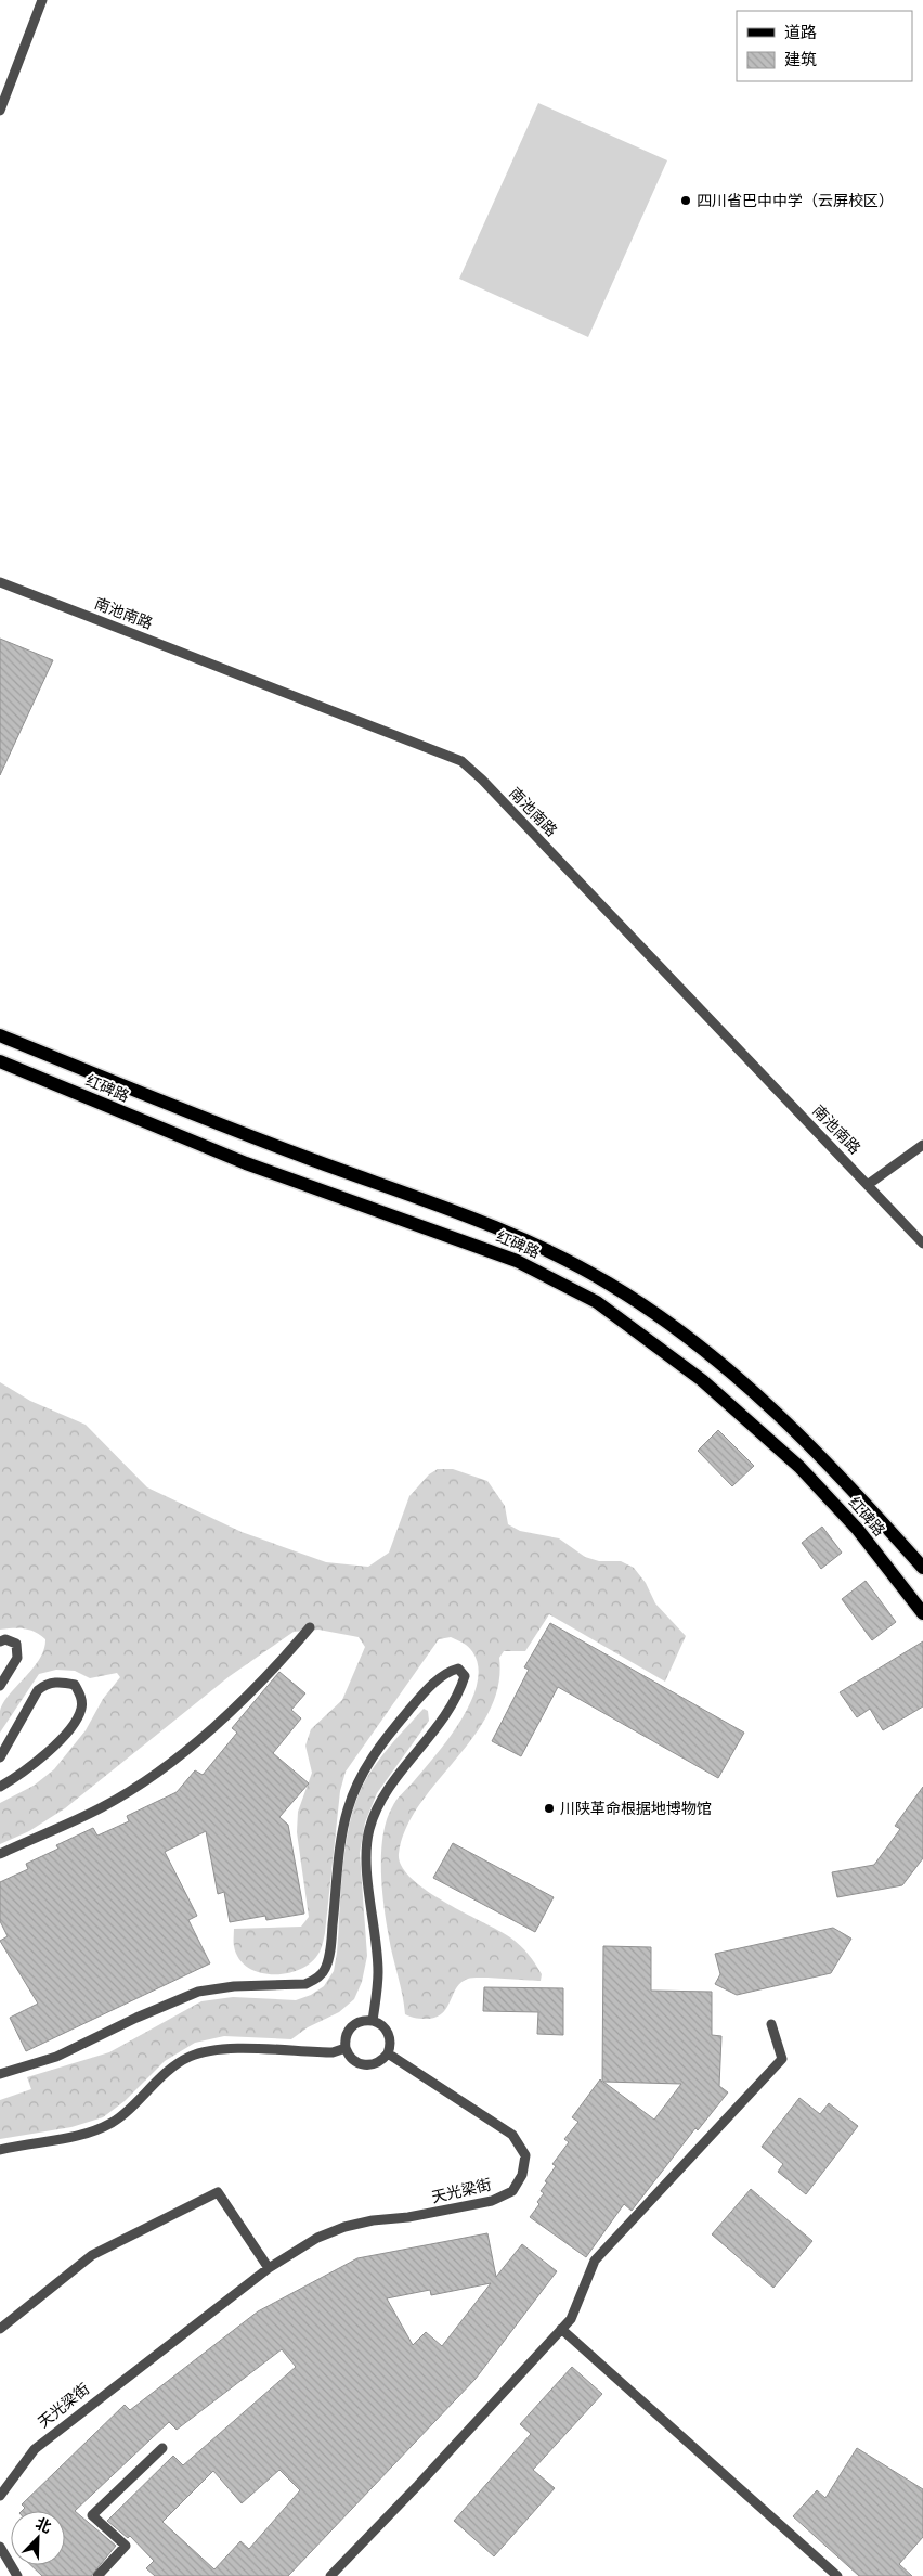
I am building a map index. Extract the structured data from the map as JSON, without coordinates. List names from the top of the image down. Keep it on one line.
{"streets":{"main road":["红碑路"],"street":["南池南路","天光梁街"]},"places":["四川省巴中中学（云屏校区）","川陕革命根据地博物馆"],"legend":["道路","建筑"],"north":"top right"}
